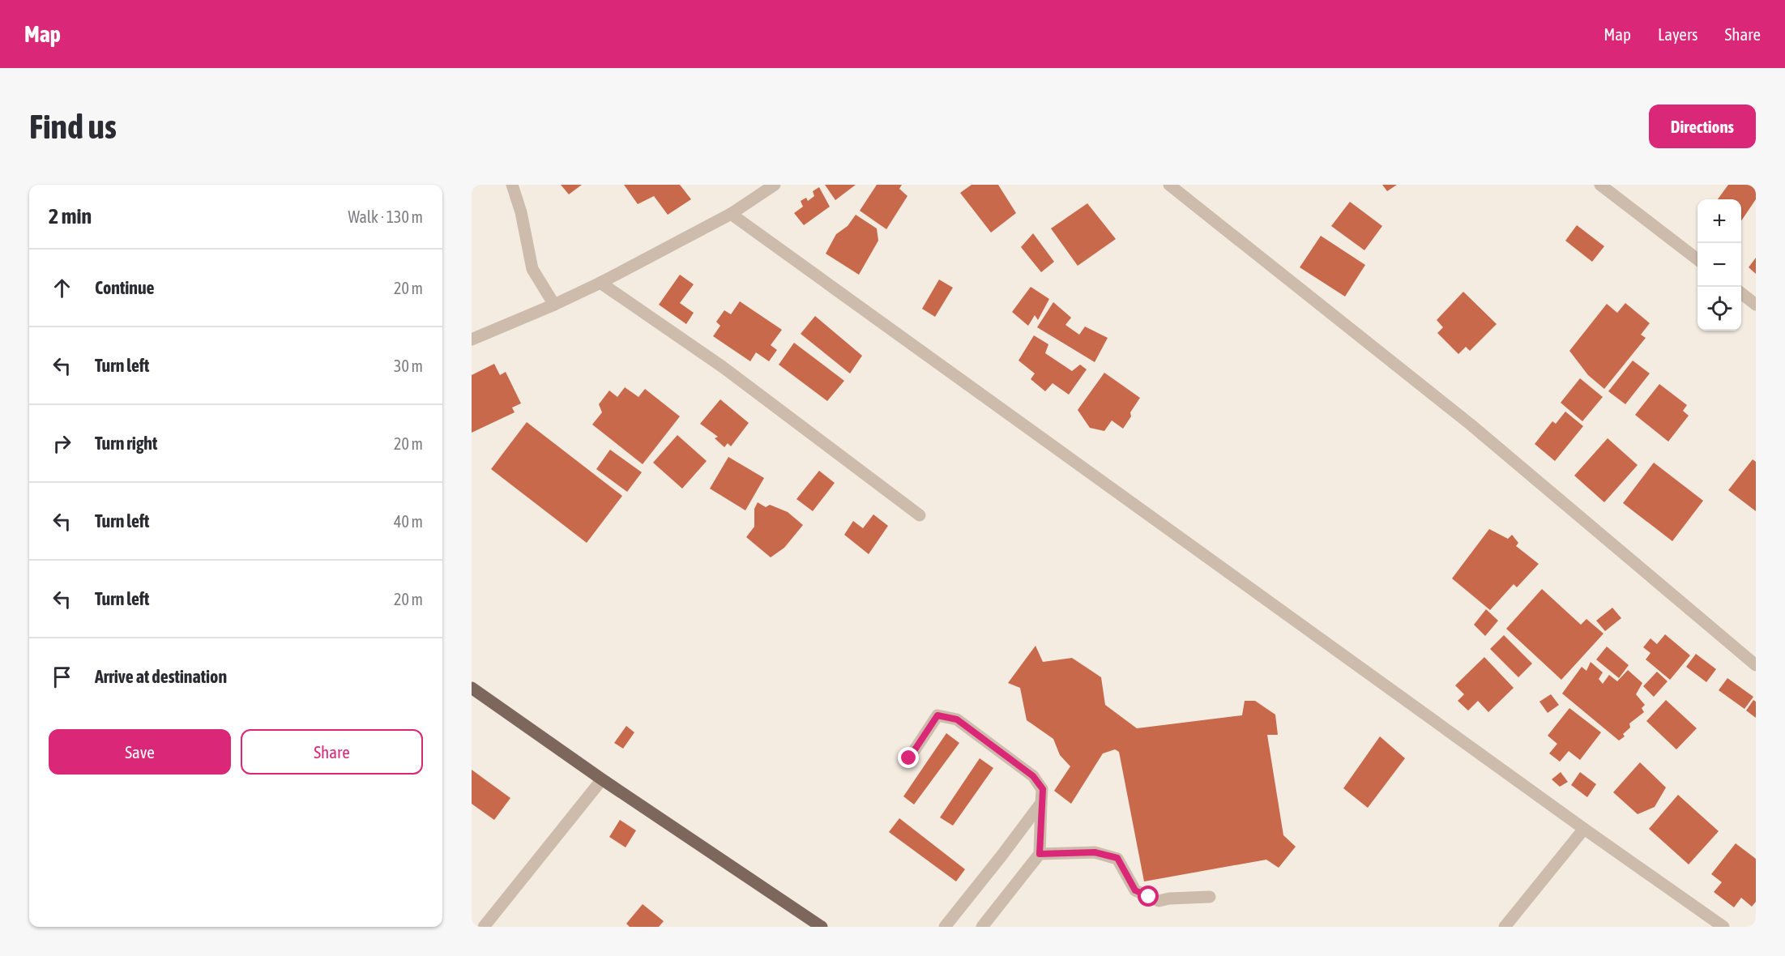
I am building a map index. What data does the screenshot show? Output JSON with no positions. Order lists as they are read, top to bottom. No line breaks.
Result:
{"page":{"header":"Map","nav":["Map","Layers","Share"],"buttons":["Directions",["Save","Share"]],"title":"Find us","heading":["2 min","Walk · 130 m"],"map_buttons":["+","−"],"list":[["Continue","20 m"],["Turn left","30 m"],["Turn right","20 m"],["Turn left","40 m"],["Turn left","20 m"],"Arrive at destination"]}}
